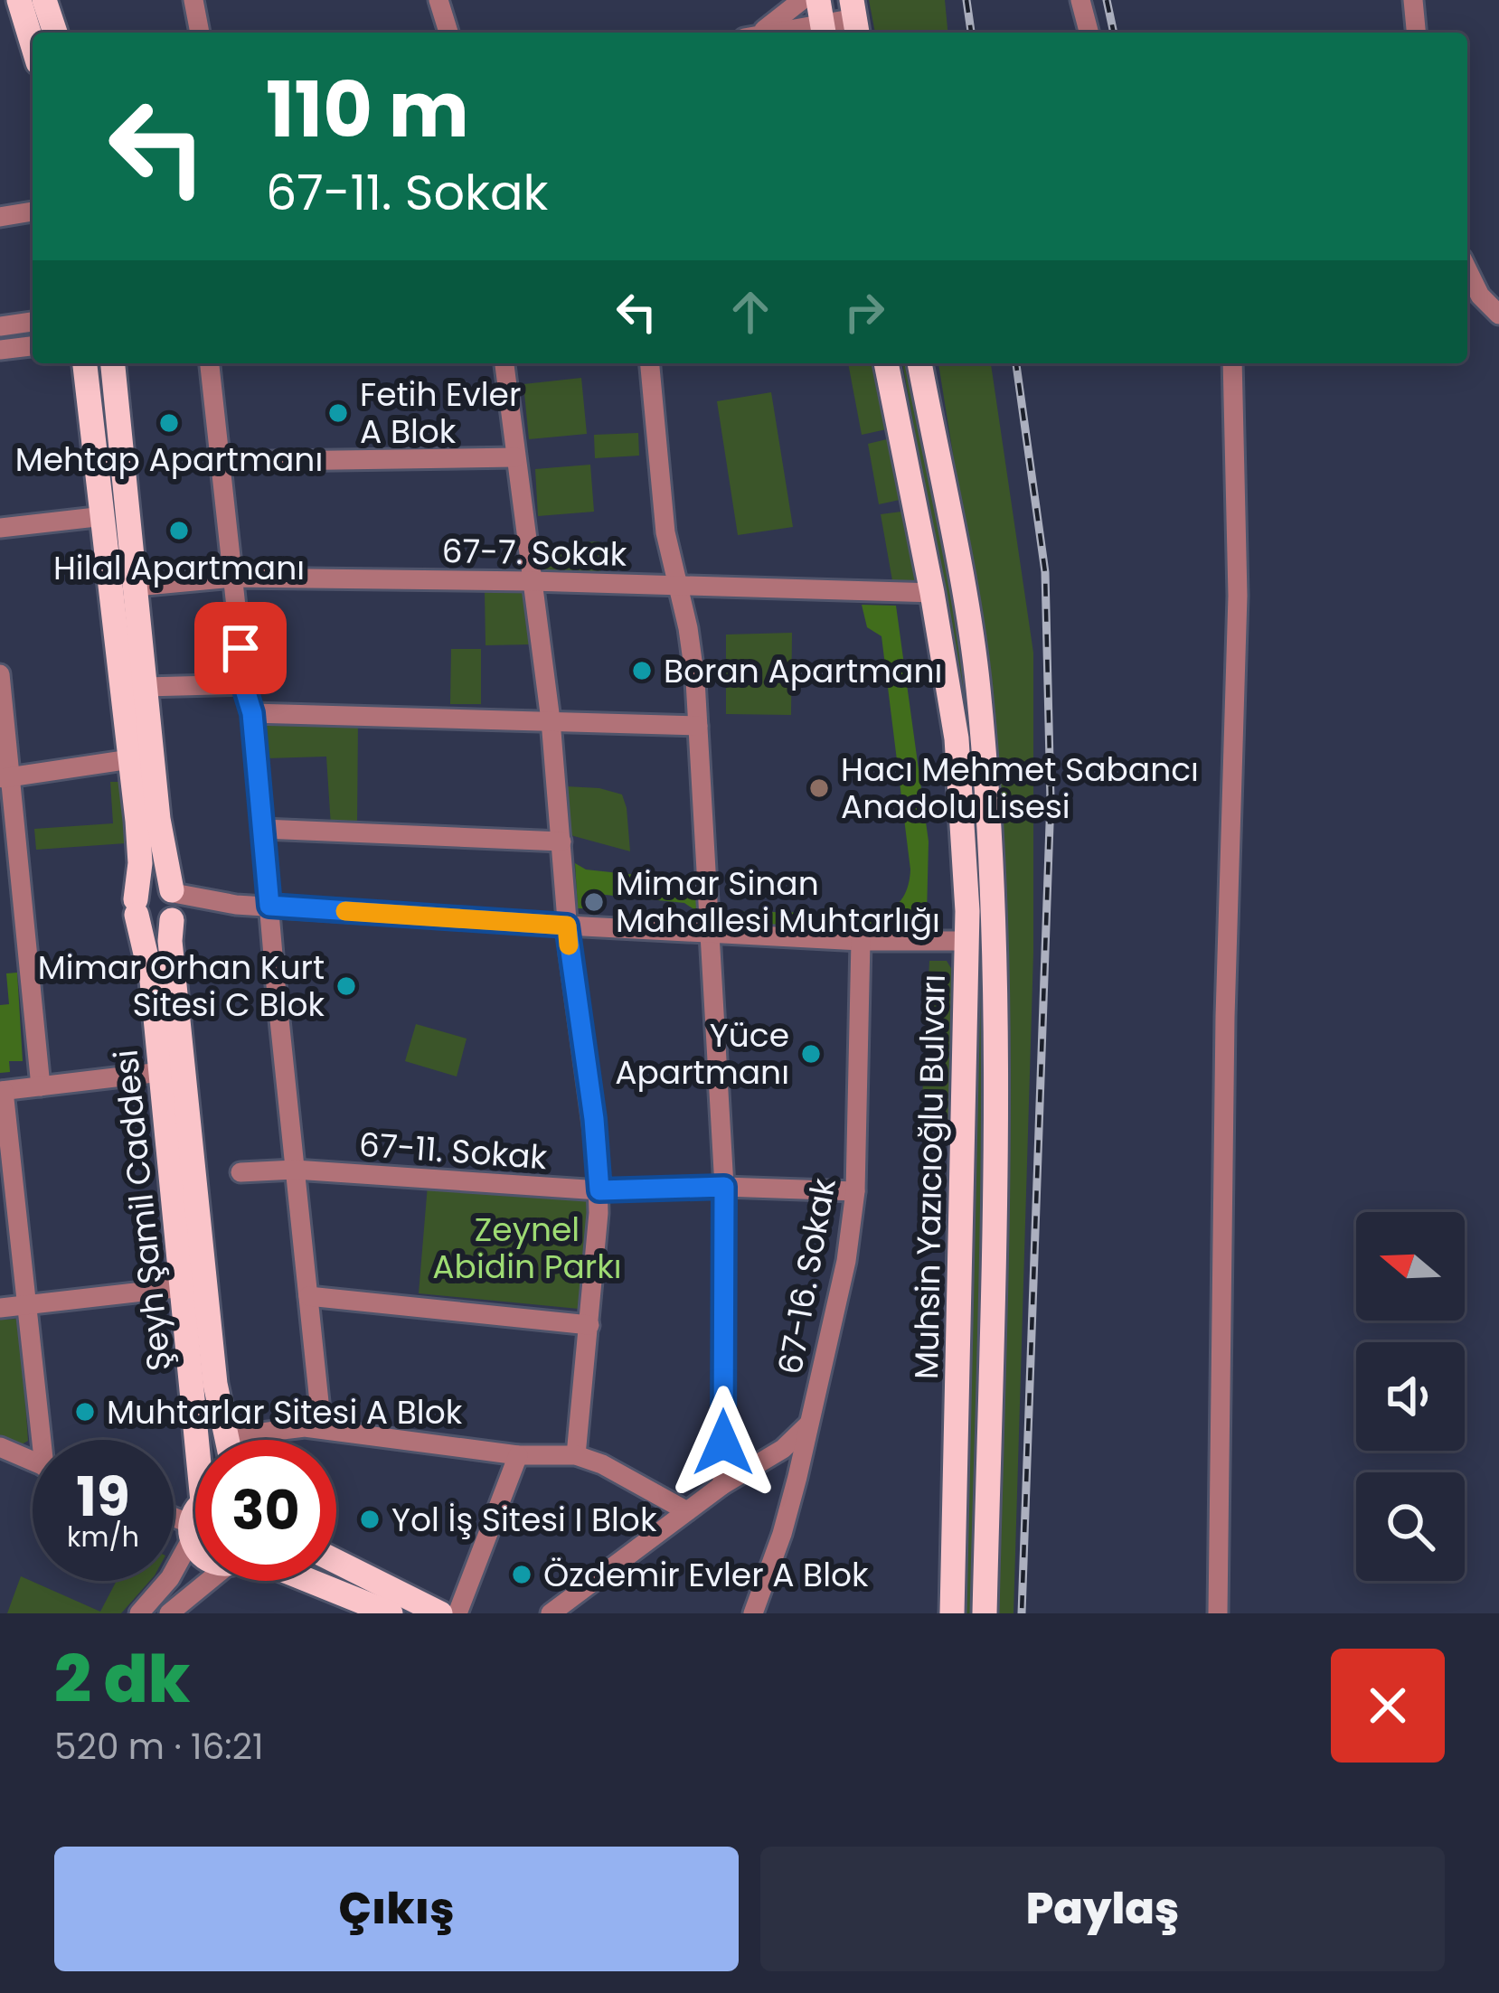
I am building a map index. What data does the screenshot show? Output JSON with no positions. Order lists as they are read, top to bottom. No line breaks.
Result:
{"streets":{"main road":["Muhsin Yazıcıoğlu Bulvarı","Şeyh Şamil Caddesi"],"street":["67-7. Sokak","67-11. Sokak","67-16. Sokak"]},"crossings":[["67-7. Sokak","Muhsin Yazıcıoğlu Bulvarı"],["67-7. Sokak","Şeyh Şamil Caddesi"],["67-11. Sokak","67-16. Sokak"]],"parks":["Zeynel Abidin Parkı"],"places":["Fetih Evler A Blok","Mehtap Apartmanı","Hilal Apartmanı","Boran Apartmanı","Hacı Mehmet Sabancı Anadolu Lisesi","Mimar Sinan Mahallesi Muhtarlığı","Mimar Orhan Kurt Sitesi C Blok","Yüce Apartmanı","Muhtarlar Sitesi A Blok","Yol İş Sitesi I Blok","Özdemir Evler A Blok"],"north":"left","page":{"turn":["110 m","67-11. Sokak"],"speed":"19 km/h","limit":"30","heading":["2 dk","520 m · 16:21"],"buttons":["Çıkış","Paylaş"]}}
